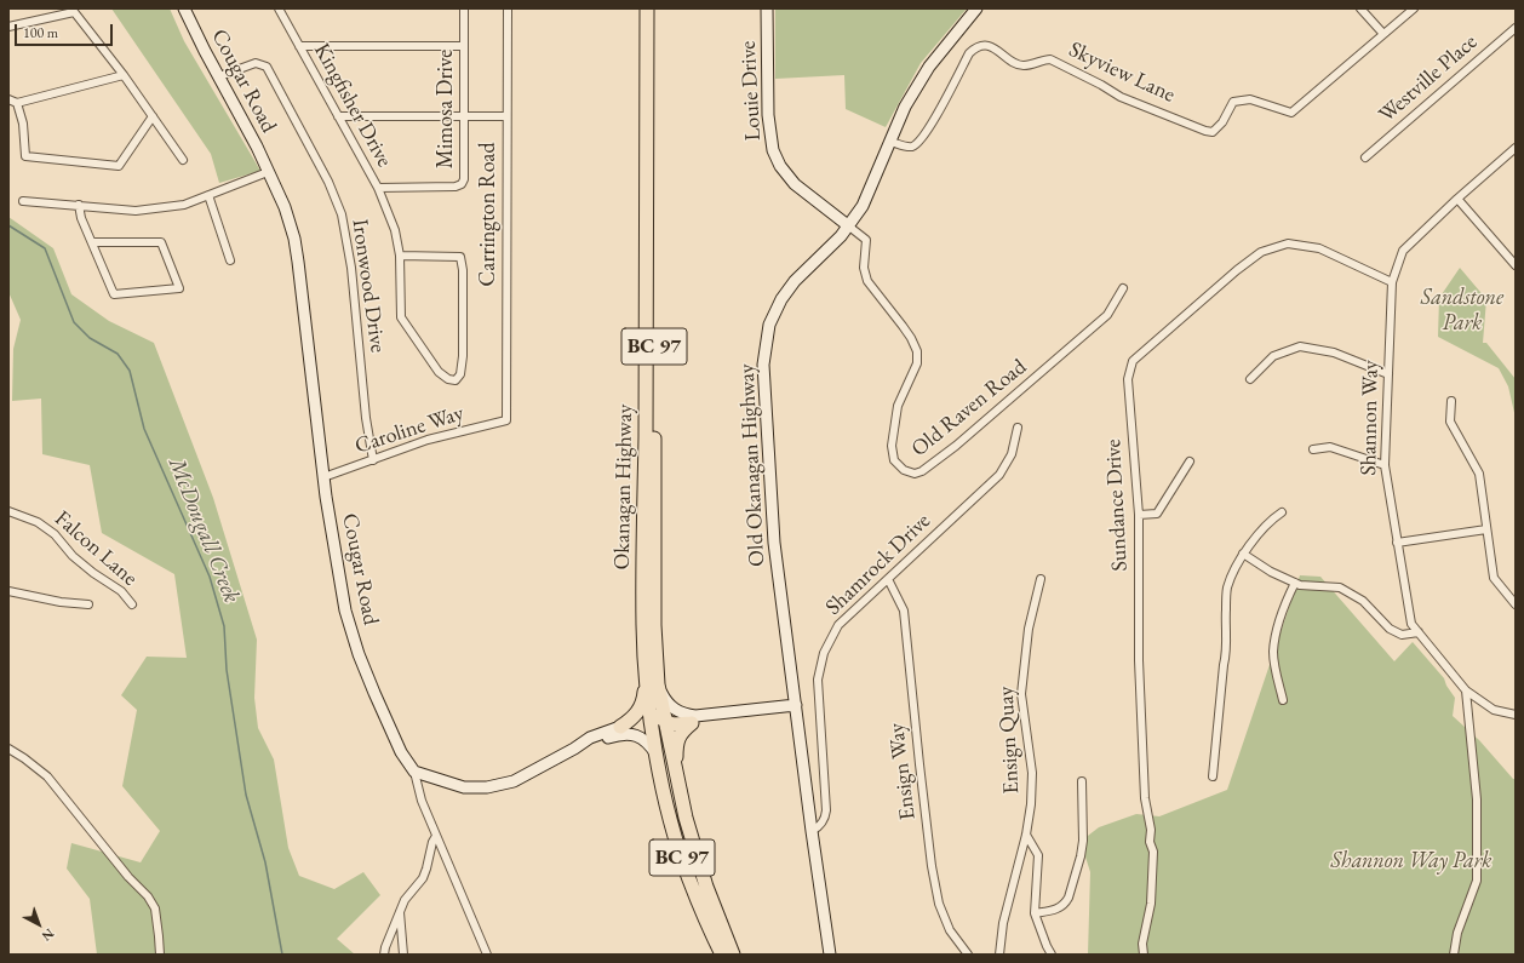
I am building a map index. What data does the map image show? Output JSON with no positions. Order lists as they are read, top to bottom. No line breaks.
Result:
{"streets":{"highway":["BC 97","Okanagan Highway"],"street":["Skyview Lane","Westville Place","Cougar Road","Louie Drive","Kingfisher Drive","Mimosa Drive","Carrington Road","Ironwood Drive","Old Raven Road","Shannon Way","Caroline Way","Old Okanagan Highway","Sundance Drive","Falcon Lane","Shamrock Drive","Ensign Quay","Ensign Way"]},"crossings":[["Skyview Lane","Old Okanagan Highway"],["Cougar Road","Ironwood Drive"],["Cougar Road","Caroline Way"],["Louie Drive","Old Raven Road"],["Louie Drive","Old Okanagan Highway"],["Kingfisher Drive","Mimosa Drive"],["Carrington Road","Caroline Way"],["Ironwood Drive","Caroline Way"],["Old Raven Road","Old Okanagan Highway"],["Shannon Way","Sundance Drive"],["Old Okanagan Highway","Shamrock Drive"],["Shamrock Drive","Ensign Way"]],"water":["McDougall Creek"],"parks":["Sandstone Park","Shannon Way Park"],"scale_bar":"100 m","north":"bottom right"}
